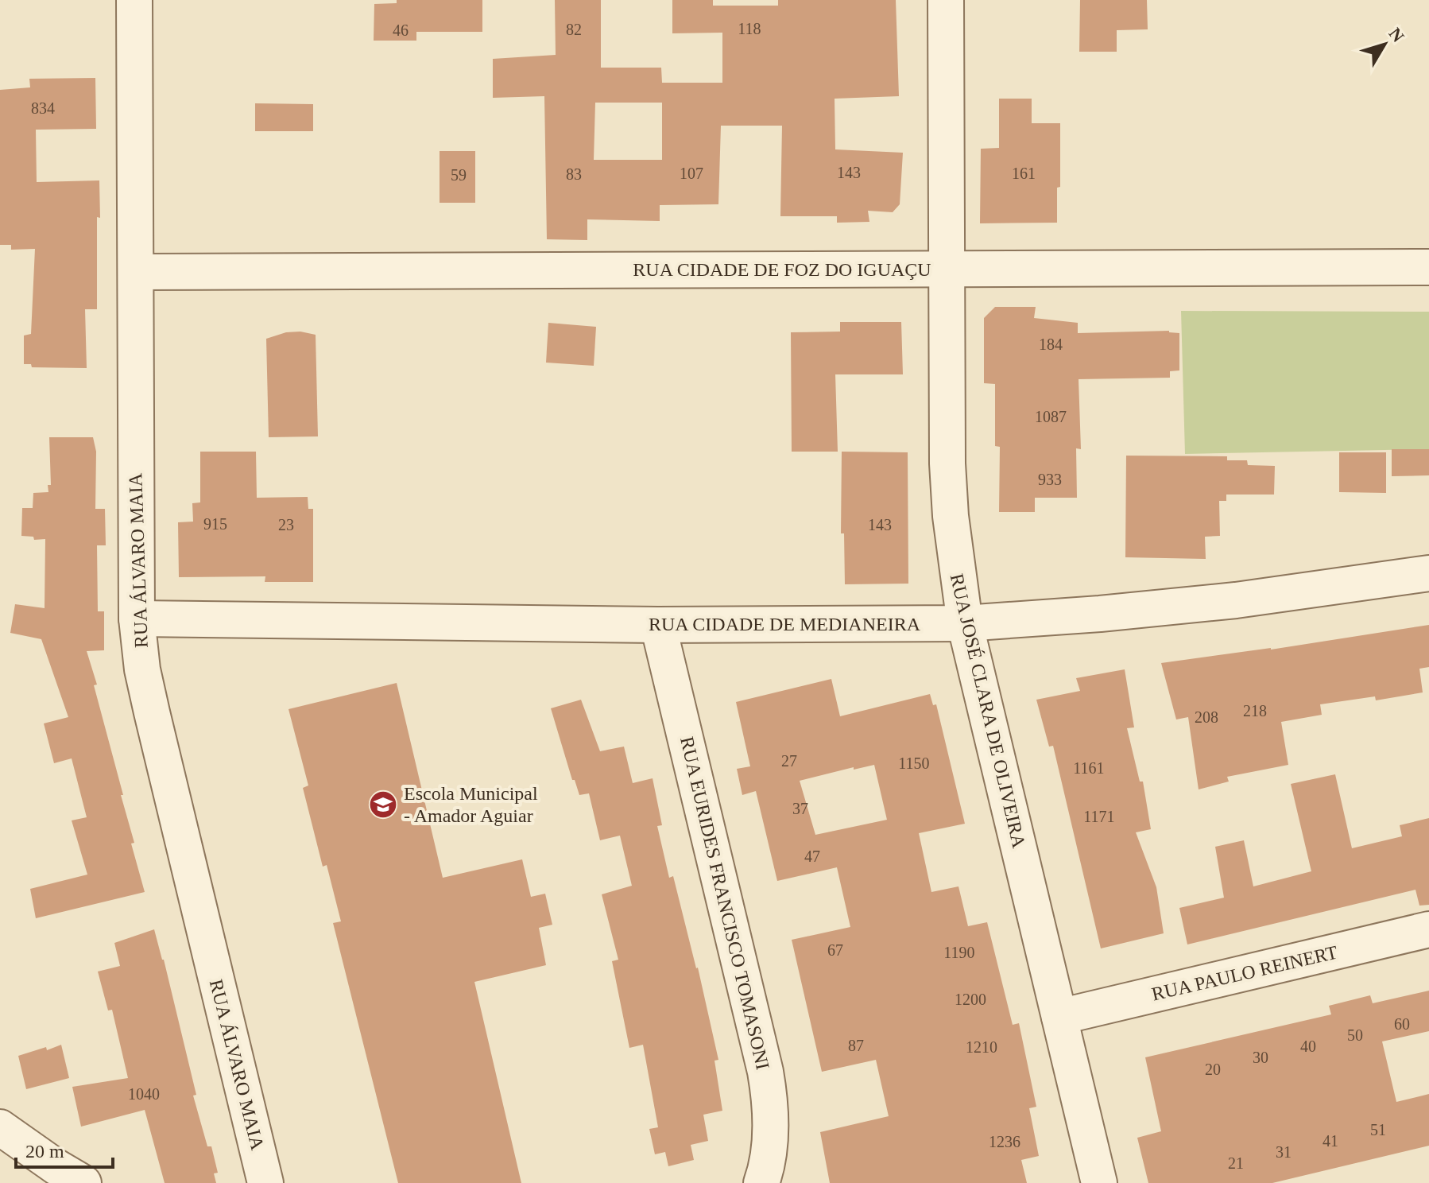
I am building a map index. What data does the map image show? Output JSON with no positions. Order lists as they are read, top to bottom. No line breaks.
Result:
{"streets":{"street":["RUA CIDADE DE FOZ DO IGUAÇU","RUA ÁLVARO MAIA","RUA CIDADE DE MEDIANEIRA","RUA JOSÉ CLARA DE OLIVEIRA","RUA EURIDES FRANCISCO TOMASONI","RUA PAULO REINERT"]},"crossings":[["RUA CIDADE DE FOZ DO IGUAÇU","RUA ÁLVARO MAIA"],["RUA CIDADE DE FOZ DO IGUAÇU","RUA JOSÉ CLARA DE OLIVEIRA"],["RUA ÁLVARO MAIA","RUA CIDADE DE MEDIANEIRA"],["RUA CIDADE DE MEDIANEIRA","RUA JOSÉ CLARA DE OLIVEIRA"],["RUA CIDADE DE MEDIANEIRA","RUA EURIDES FRANCISCO TOMASONI"],["RUA JOSÉ CLARA DE OLIVEIRA","RUA PAULO REINERT"]],"places":{"school or university":["Escola Municipal - Amador Aguiar"]},"house_numbers":["118","82","46","834","143","107","161","83","59","184","1087","933","915","23","143","218","208","27","1150","1161","37","1171","47","67","1190","1200","60","50","87","40","1210","30","20","1040","51","41","1236","31","21"],"scale_bar":"20 m","north":"top right"}
